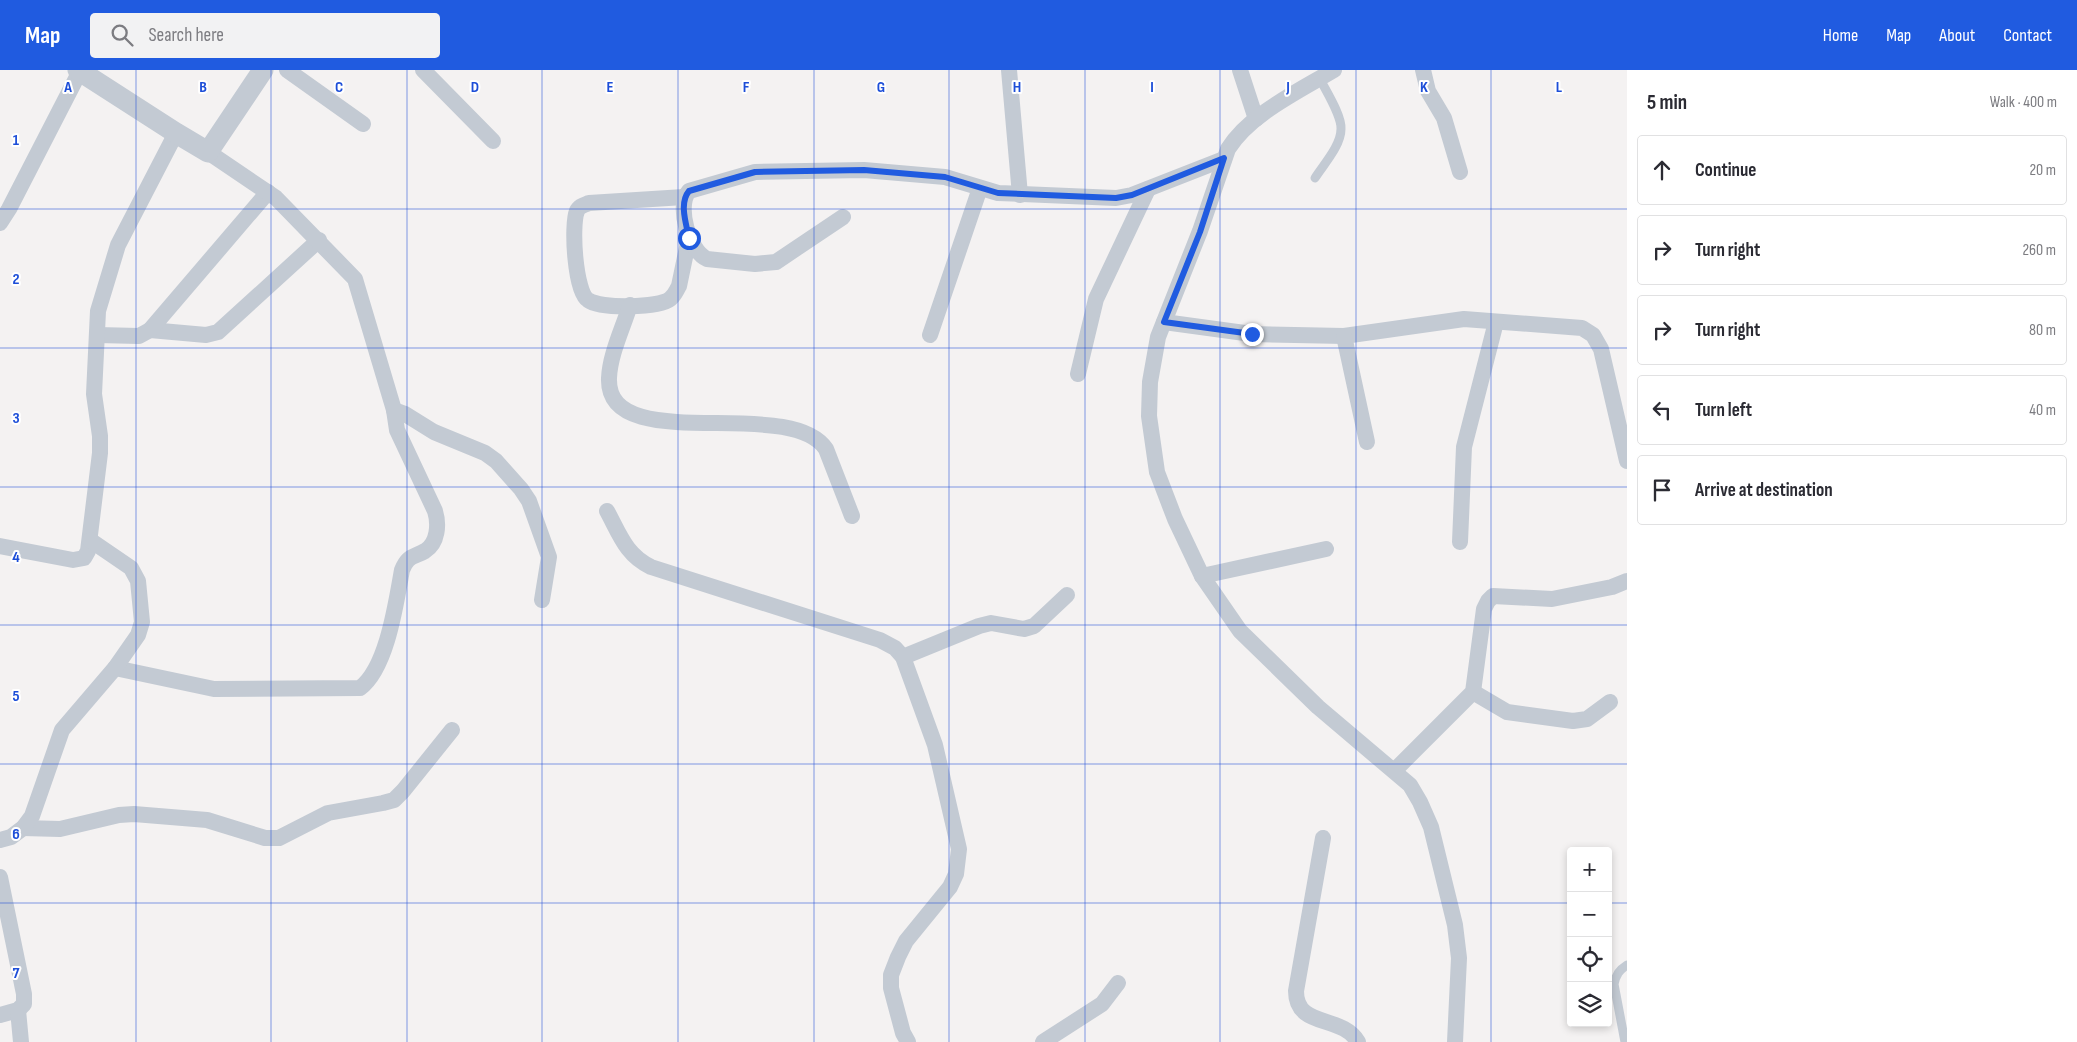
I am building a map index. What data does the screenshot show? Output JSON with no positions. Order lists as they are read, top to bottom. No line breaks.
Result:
{"page":{"header":"Map","search":"Search here","nav":["Home","Map","About","Contact"],"heading":["5 min","Walk · 400 m"],"list":[["Continue","20 m"],["Turn right","260 m"],["Turn right","80 m"],["Turn left","40 m"],"Arrive at destination"],"map_buttons":["+","−"]},"grid":{"columns":["A","B","C","D","E","F","G","H","I","J","K","L"],"rows":["1","2","3","4","5","6","7"]}}
